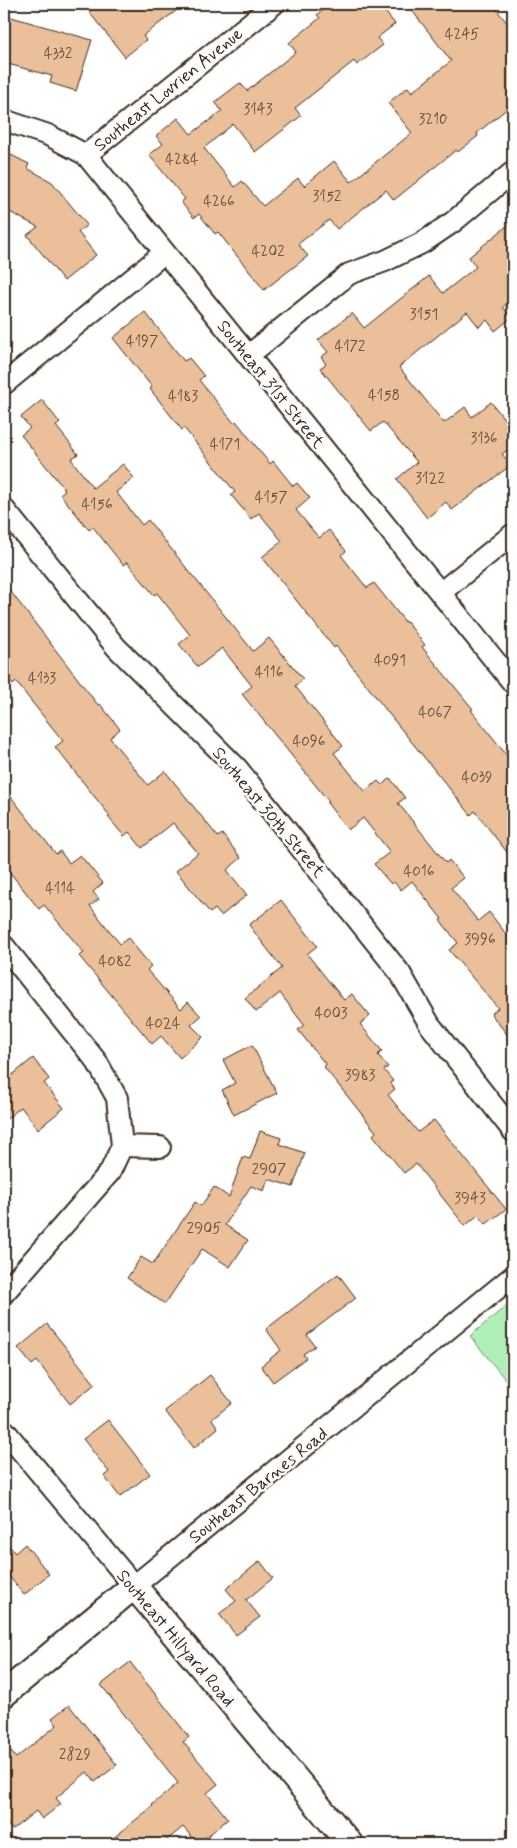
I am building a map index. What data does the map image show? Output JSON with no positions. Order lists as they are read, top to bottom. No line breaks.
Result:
{"streets":{"street":["Southeast Lovrien Avenue","Southeast 31st Street","Southeast 30th Street","Southeast Barnes Road","Southeast Hillyard Road"]},"crossings":[["Southeast Lovrien Avenue","Southeast 31st Street"],["Southeast Barnes Road","Southeast Hillyard Road"]],"house_numbers":["4245","4332","3143","3210","4284","3152","4266","4202","3151","4197","4172","4158","4183","3136","4171","3122","4157","4156","4091","4116","4133","4067","4096","4039","4016","4114","3996","4082","4003","4024","3983","2907","3943","2905","2829"]}
